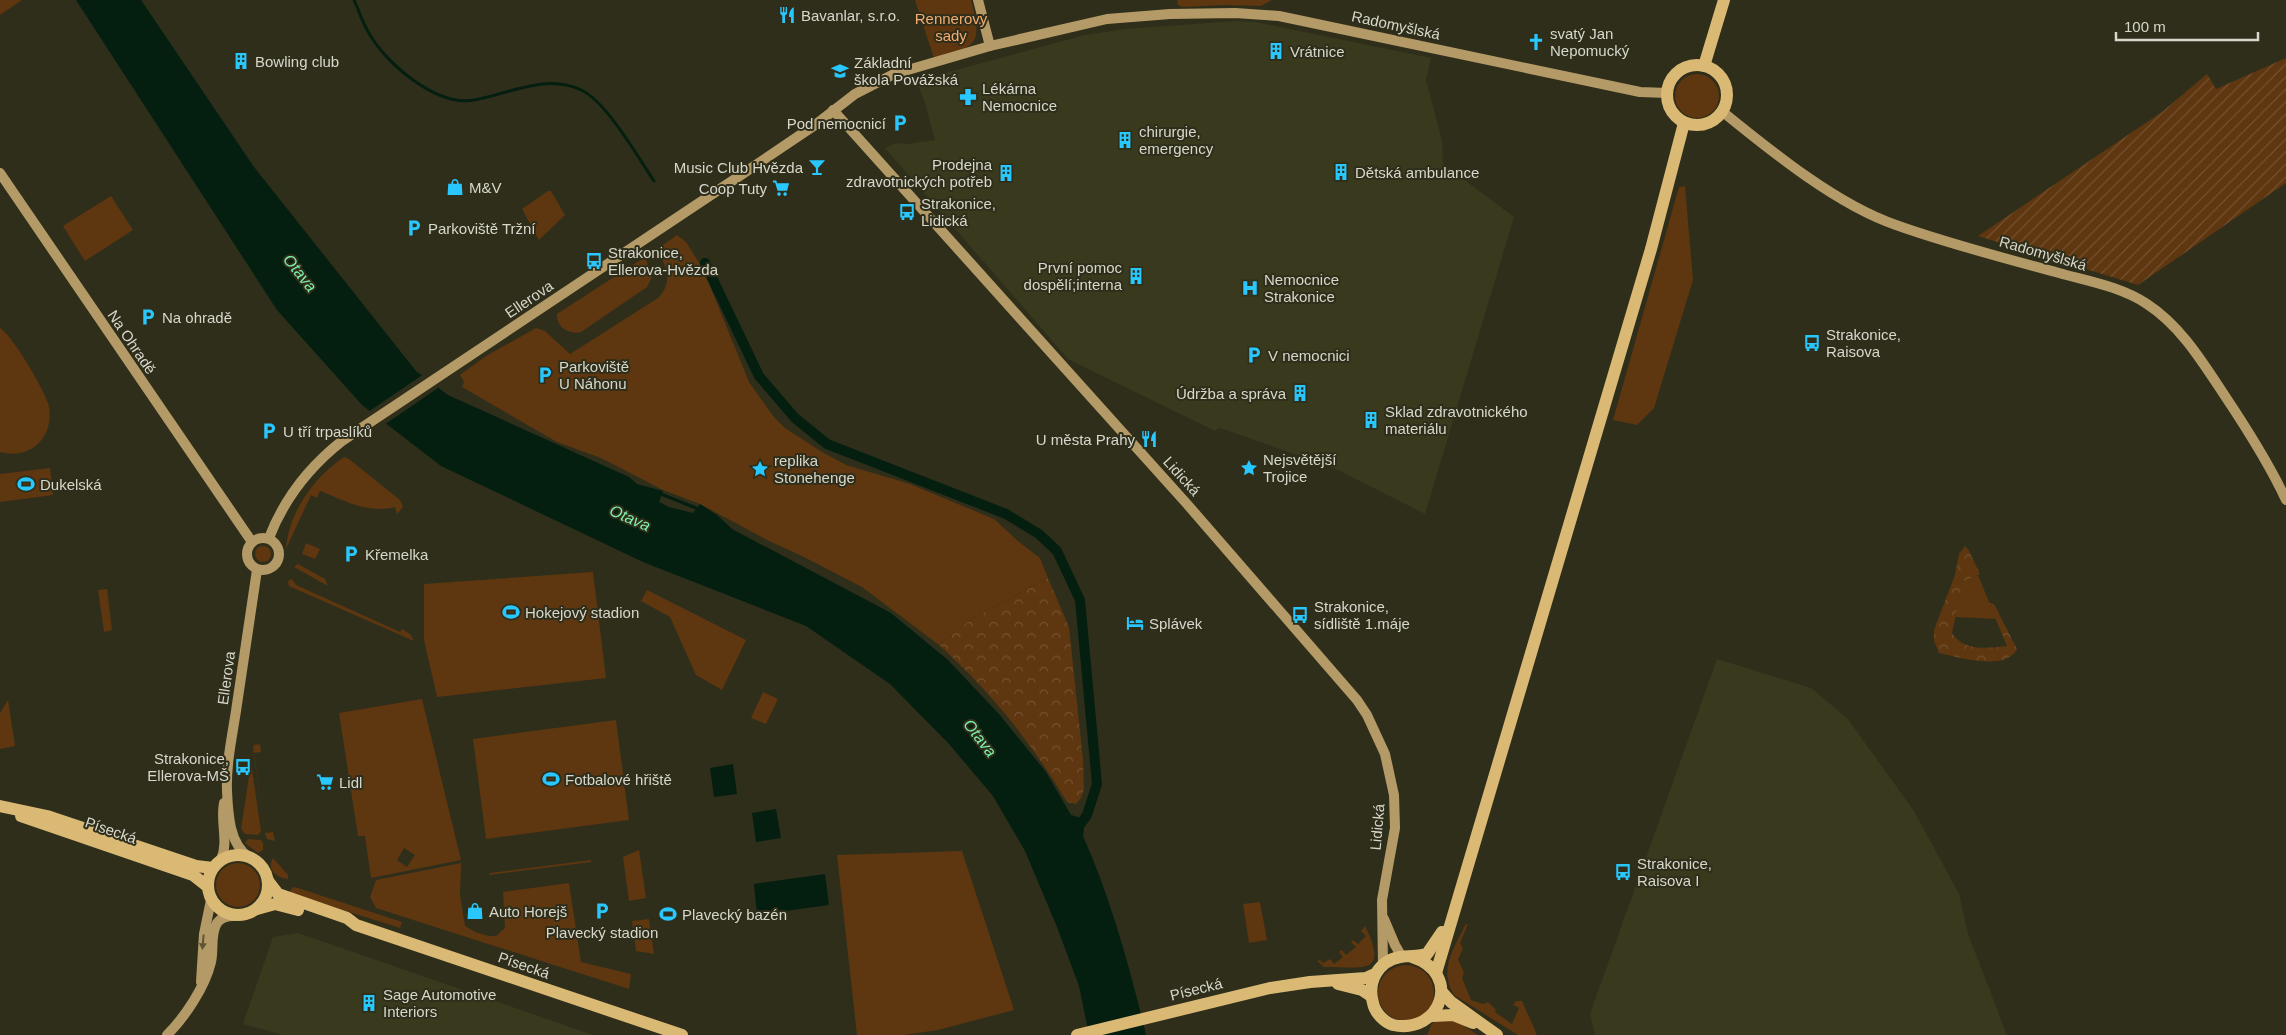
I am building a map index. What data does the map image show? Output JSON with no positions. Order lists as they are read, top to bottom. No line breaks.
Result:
{"streets":{"main road":["Písecká"],"street":["Radomyšlská","Ellerova","Na Ohradě","Lidická"]},"crossings":[["Radomyšlská","Ellerova"],["Radomyšlská","Lidická"],["Ellerova","Na Ohradě"],["Ellerova","Lidická"],["Ellerova","Písecká"],["Lidická","Písecká"]],"water":["Otava"],"parks":["Rennerovy sady"],"places":{"restaurant":["Bavanlar, s.r.o.","U města Prahy"],"church":["svatý Jan Nepomucký"],"building":["Vrátnice","Bowling club","chirurgie, emergency","Dětská ambulance","Prodejna zdravotnických potřeb","První pomoc dospělí;interna","Údržba a správa","Sklad zdravotnického materiálu","Sage Automotive Interiors"],"school or university":["Základní škola Povážská"],"pharmacy":["Lékárna Nemocnice"],"parking":["Pod nemocnicí","Parkoviště Tržní","Na ohradě","V nemocnici","Parkoviště U Náhonu","U tří trpaslíků","Křemelka","Plavecký stadion"],"bar":["Music Club Hvězda"],"shop":["M&V","Auto Horejš"],"supermarket":["Coop Tuty","Lidl"],"bus stop":["Strakonice, Lidická","Strakonice, Ellerova-Hvězda","Strakonice, Raisova","Strakonice, sídliště 1.máje","Strakonice, Ellerova-MŠ","Strakonice, Raisova I"],"hospital":["Nemocnice Strakonice"],"place":["Nejsvětější Trojice","replika Stonehenge"],"sports":["Dukelská","Hokejový stadion","Fotbalové hřiště","Plavecký bazén"],"hotel":["Splávek"]},"scale_bar":"100 m"}
